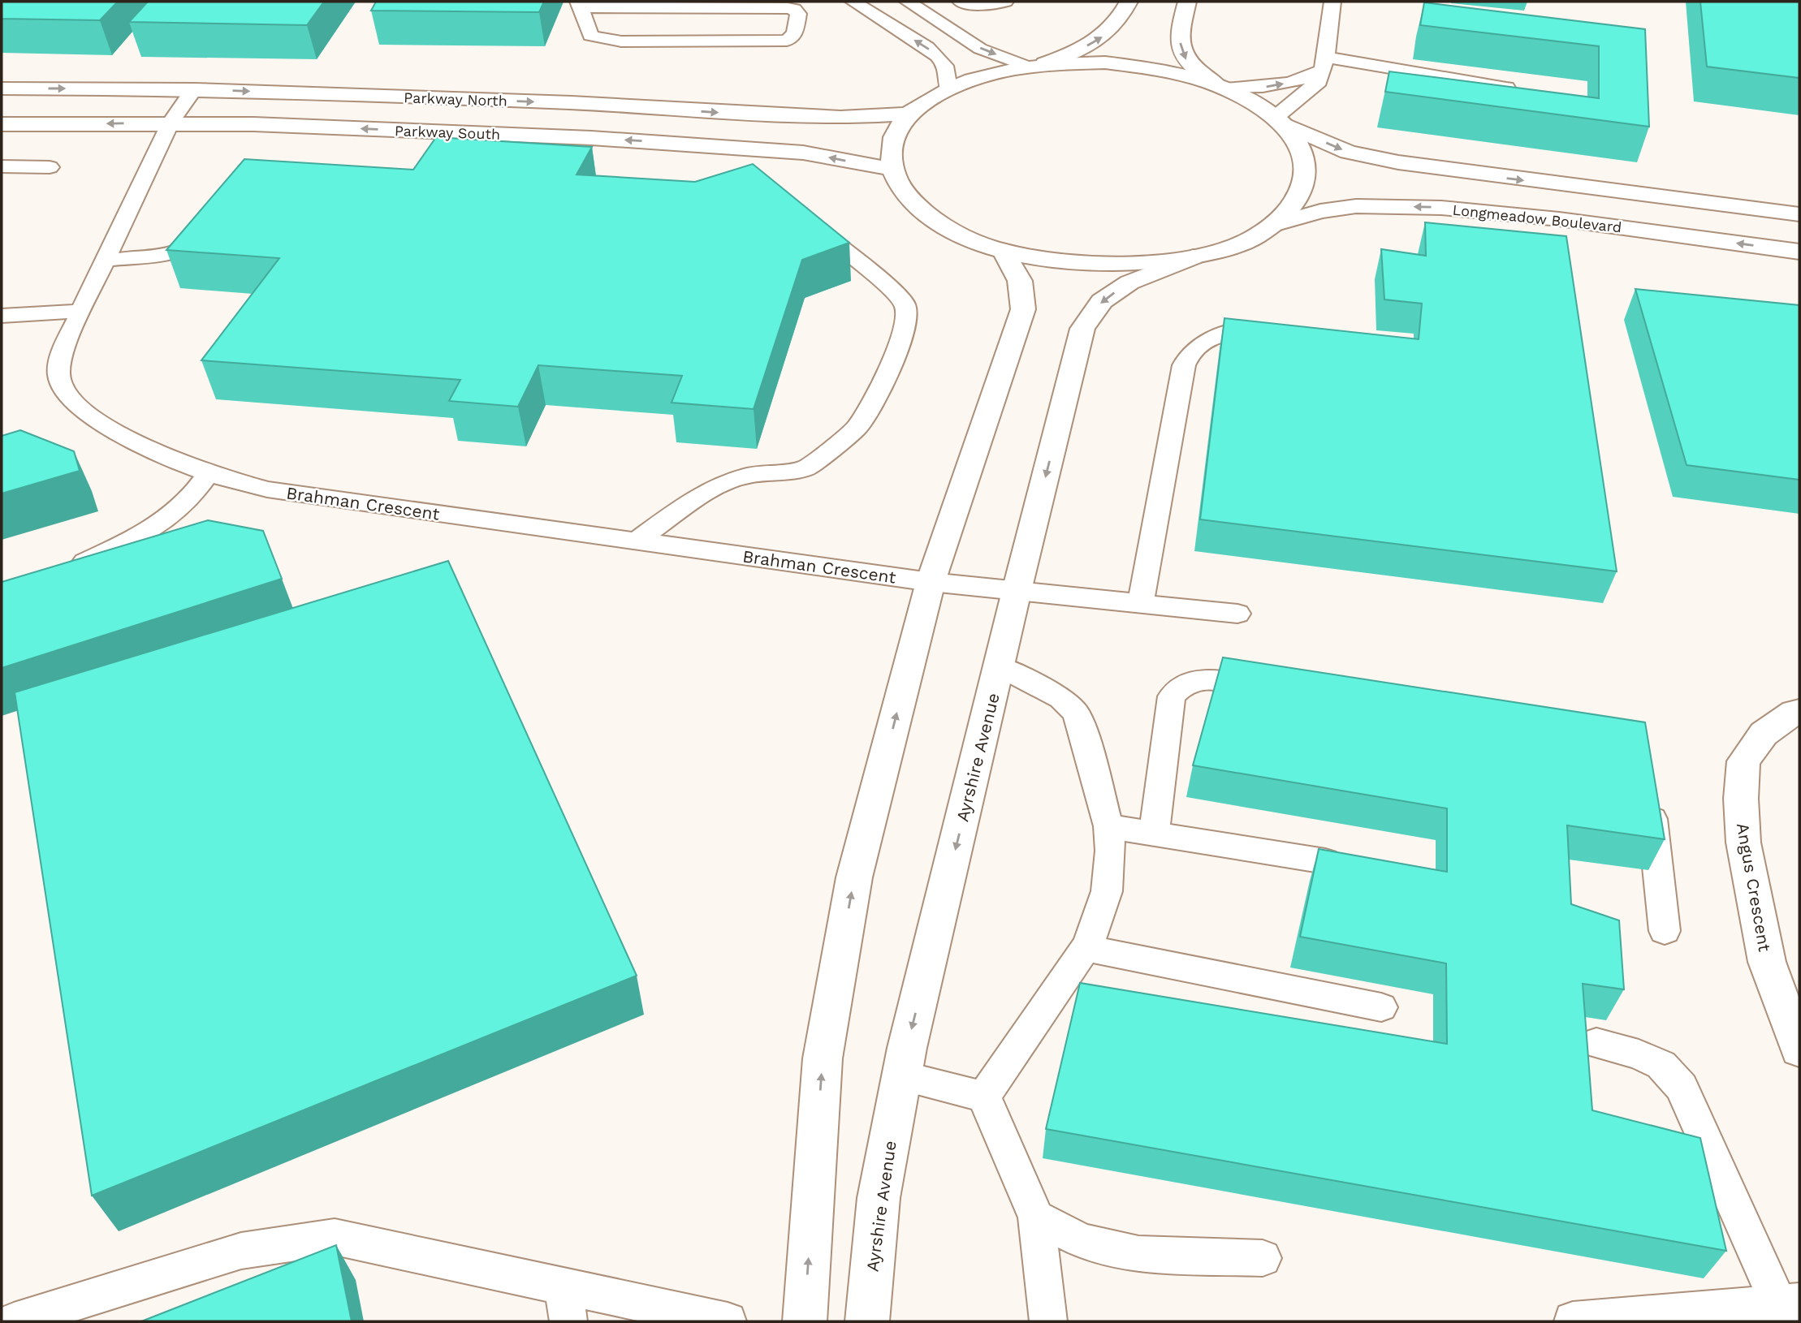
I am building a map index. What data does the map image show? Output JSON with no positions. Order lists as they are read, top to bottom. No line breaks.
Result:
{"streets":{"main road":["Parkway North","Parkway South","Longmeadow Boulevard","Ayrshire Avenue","Angus Crescent"],"lane":["Brahman Crescent"]},"crossings":[["Parkway North","Brahman Crescent"],["Parkway South","Brahman Crescent"],["Brahman Crescent","Ayrshire Avenue"]],"one_way":["Parkway North","Parkway South"]}
